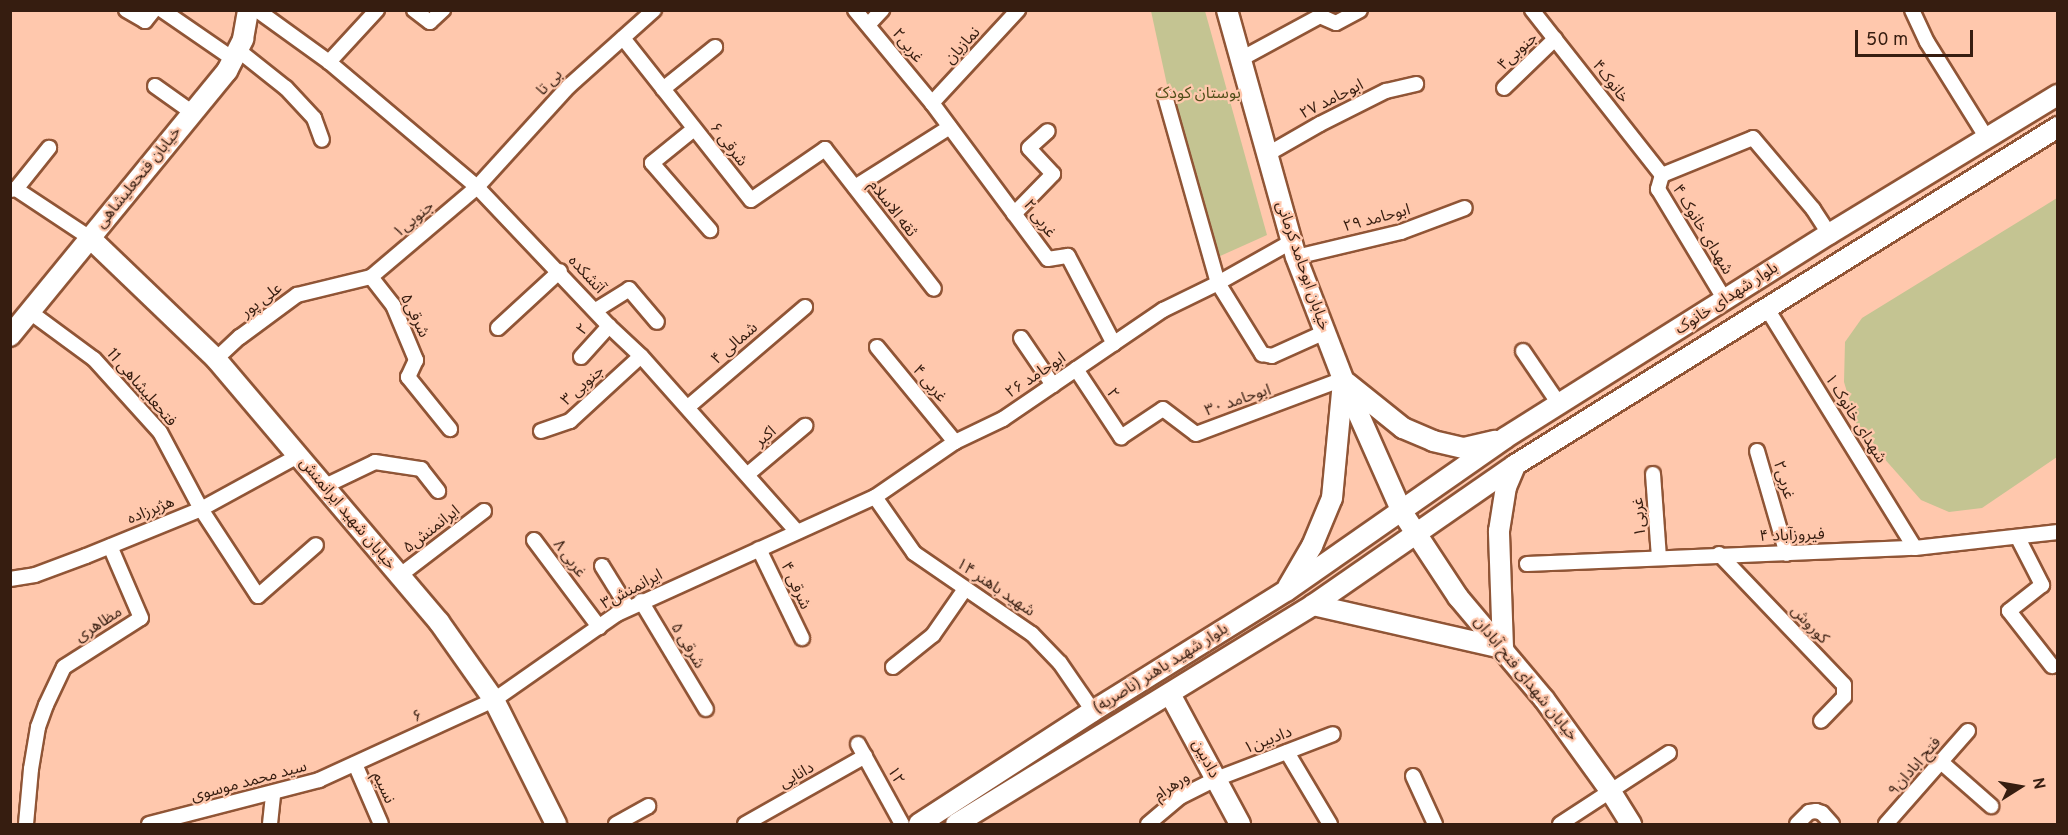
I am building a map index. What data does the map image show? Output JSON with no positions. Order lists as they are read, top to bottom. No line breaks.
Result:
{"streets":{"main road":["خیابان فتحعلیشاهی","خیابان ابوحامد کرمانی","بلوار شهدای خانوک","خیابان شهید ایرانمنش","بلوار شهید باهنر (ناصریه)","خیابان شهدای فتح آبادان","دادبین"],"street":["غربی۲","نمازیان","جنوبی۴","خانوک۴","بی تا","ابوحامد ۲۷","۶ شرقی","ثقه الاسلام","۲ غربی","ابوحامد ۲۹","جنوبی۱","شهدای خانوک ۴","آتشکده","علی پور","شرقی۵","۲","۴ شمالی","ابوحامد ۲۶","۴ غربی","۳ جنوبی","فتحعلیشاهی 11","ابوحامد ۳۰","شهدای خانوک ۱","اکبر","هژبرزاده","غربی۱","ایرانمنش۵","فیروزآباد ۴","۸ غربی","۴ شرقی","شهید باهنر ۱۴","ایرانمنش۳","مظاهری","کوروش","۵ شرقی","۶","دادبین۱","فتح ابادان۹","دانایی","۱۲","سید محمد موسوی","ورهرام","نسیم"]},"crossings":[["غربی۲","نمازیان"],["غربی۲","۲ غربی"],["غربی۲","فیروزآباد ۴"],["نمازیان","۲ غربی"],["جنوبی۴","خانوک۴"],["خانوک۴","شهدای خانوک ۴"],["بی تا","۶ شرقی"],["بی تا","جنوبی۱"],["بی تا","آتشکده"],["ابوحامد ۲۷","خیابان ابوحامد کرمانی"],["۶ شرقی","ثقه الاسلام"],["خیابان فتحعلیشاهی","فتحعلیشاهی 11"],["خیابان فتحعلیشاهی","خیابان شهید ایرانمنش"],["۲ غربی","ابوحامد ۲۶"],["ابوحامد ۲۹","خیابان ابوحامد کرمانی"],["ابوحامد ۲۹","ابوحامد ۲۶"],["جنوبی۱","آتشکده"],["جنوبی۱","علی پور"],["جنوبی۱","شرقی۵"],["شهدای خانوک ۴","بلوار شهدای خانوک"],["خیابان ابوحامد کرمانی","بلوار شهدای خانوک"],["خیابان ابوحامد کرمانی","ابوحامد ۲۶"],["خیابان ابوحامد کرمانی","ابوحامد ۳۰"],["خیابان ابوحامد کرمانی","بلوار شهید باهنر (ناصریه)"],["خیابان ابوحامد کرمانی","خیابان شهدای فتح آبادان"],["آتشکده","۲"],["آتشکده","۴ شمالی"],["آتشکده","ابوحامد ۲۶"],["آتشکده","۳ جنوبی"],["آتشکده","اکبر"],["آتشکده","ایرانمنش۳"],["بلوار شهدای خانوک","شهدای خانوک ۱"],["بلوار شهدای خانوک","بلوار شهید باهنر (ناصریه)"],["بلوار شهدای خانوک","خیابان شهدای فتح آبادان"],["علی پور","شرقی۵"],["علی پور","خیابان شهید ایرانمنش"],["۲","ابوحامد ۲۶"],["۲","ابوحامد ۳۰"],["ابوحامد ۲۶","۴ غربی"],["ابوحامد ۲۶","شهید باهنر ۱۴"],["ابوحامد ۲۶","ایرانمنش۳"],["فتحعلیشاهی 11","هژبرزاده"],["شهدای خانوک ۱","فیروزآباد ۴"],["هژبرزاده","خیابان شهید ایرانمنش"],["هژبرزاده","مظاهری"],["خیابان شهید ایرانمنش","ایرانمنش۵"],["خیابان شهید ایرانمنش","ایرانمنش۳"],["خیابان شهید ایرانمنش","۶"],["غربی۱","فیروزآباد ۴"],["فیروزآباد ۴","کوروش"],["۸ غربی","ایرانمنش۳"],["۴ شرقی","ایرانمنش۳"],["شهید باهنر ۱۴","بلوار شهید باهنر (ناصریه)"],["ایرانمنش۳","۵ شرقی"],["ایرانمنش۳","۶"],["بلوار شهید باهنر (ناصریه)","خیابان شهدای فتح آبادان"],["بلوار شهید باهنر (ناصریه)","دادبین"],["۶","سید محمد موسوی"],["۶","نسیم"],["دادبین۱","دادبین"],["دادبین۱","ورهرام"],["دادبین","ورهرام"],["دانایی","۱۲"],["سید محمد موسوی","نسیم"]],"parks":["بوستان کودک"],"scale_bar":"50 m","north":"right"}
